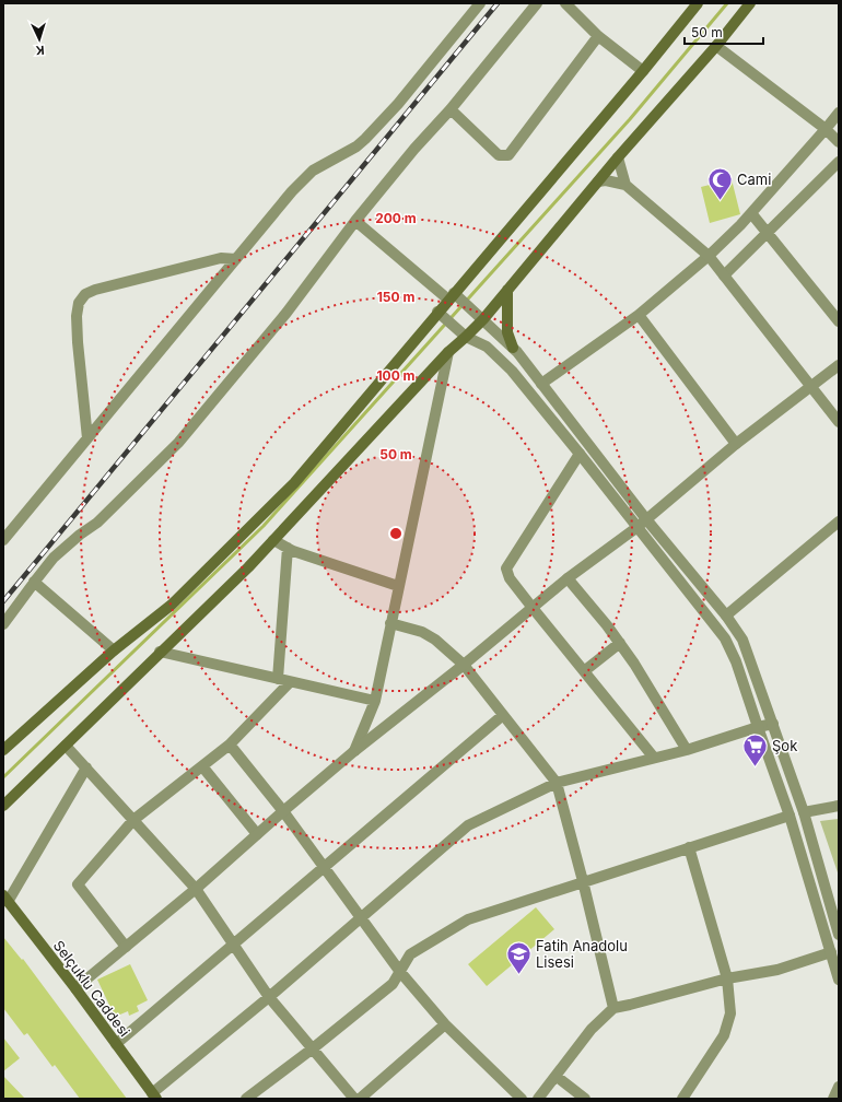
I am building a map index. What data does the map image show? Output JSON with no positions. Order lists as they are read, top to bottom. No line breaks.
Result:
{"streets":{"main road":["Selçuklu Caddesi"]},"places":{"mosque":["Cami"],"supermarket":["Şok"],"school or university":["Fatih Anadolu Lisesi"]},"scale_bar":"50 m","north":"bottom","rings":["200 m","150 m","100 m","50 m"]}
